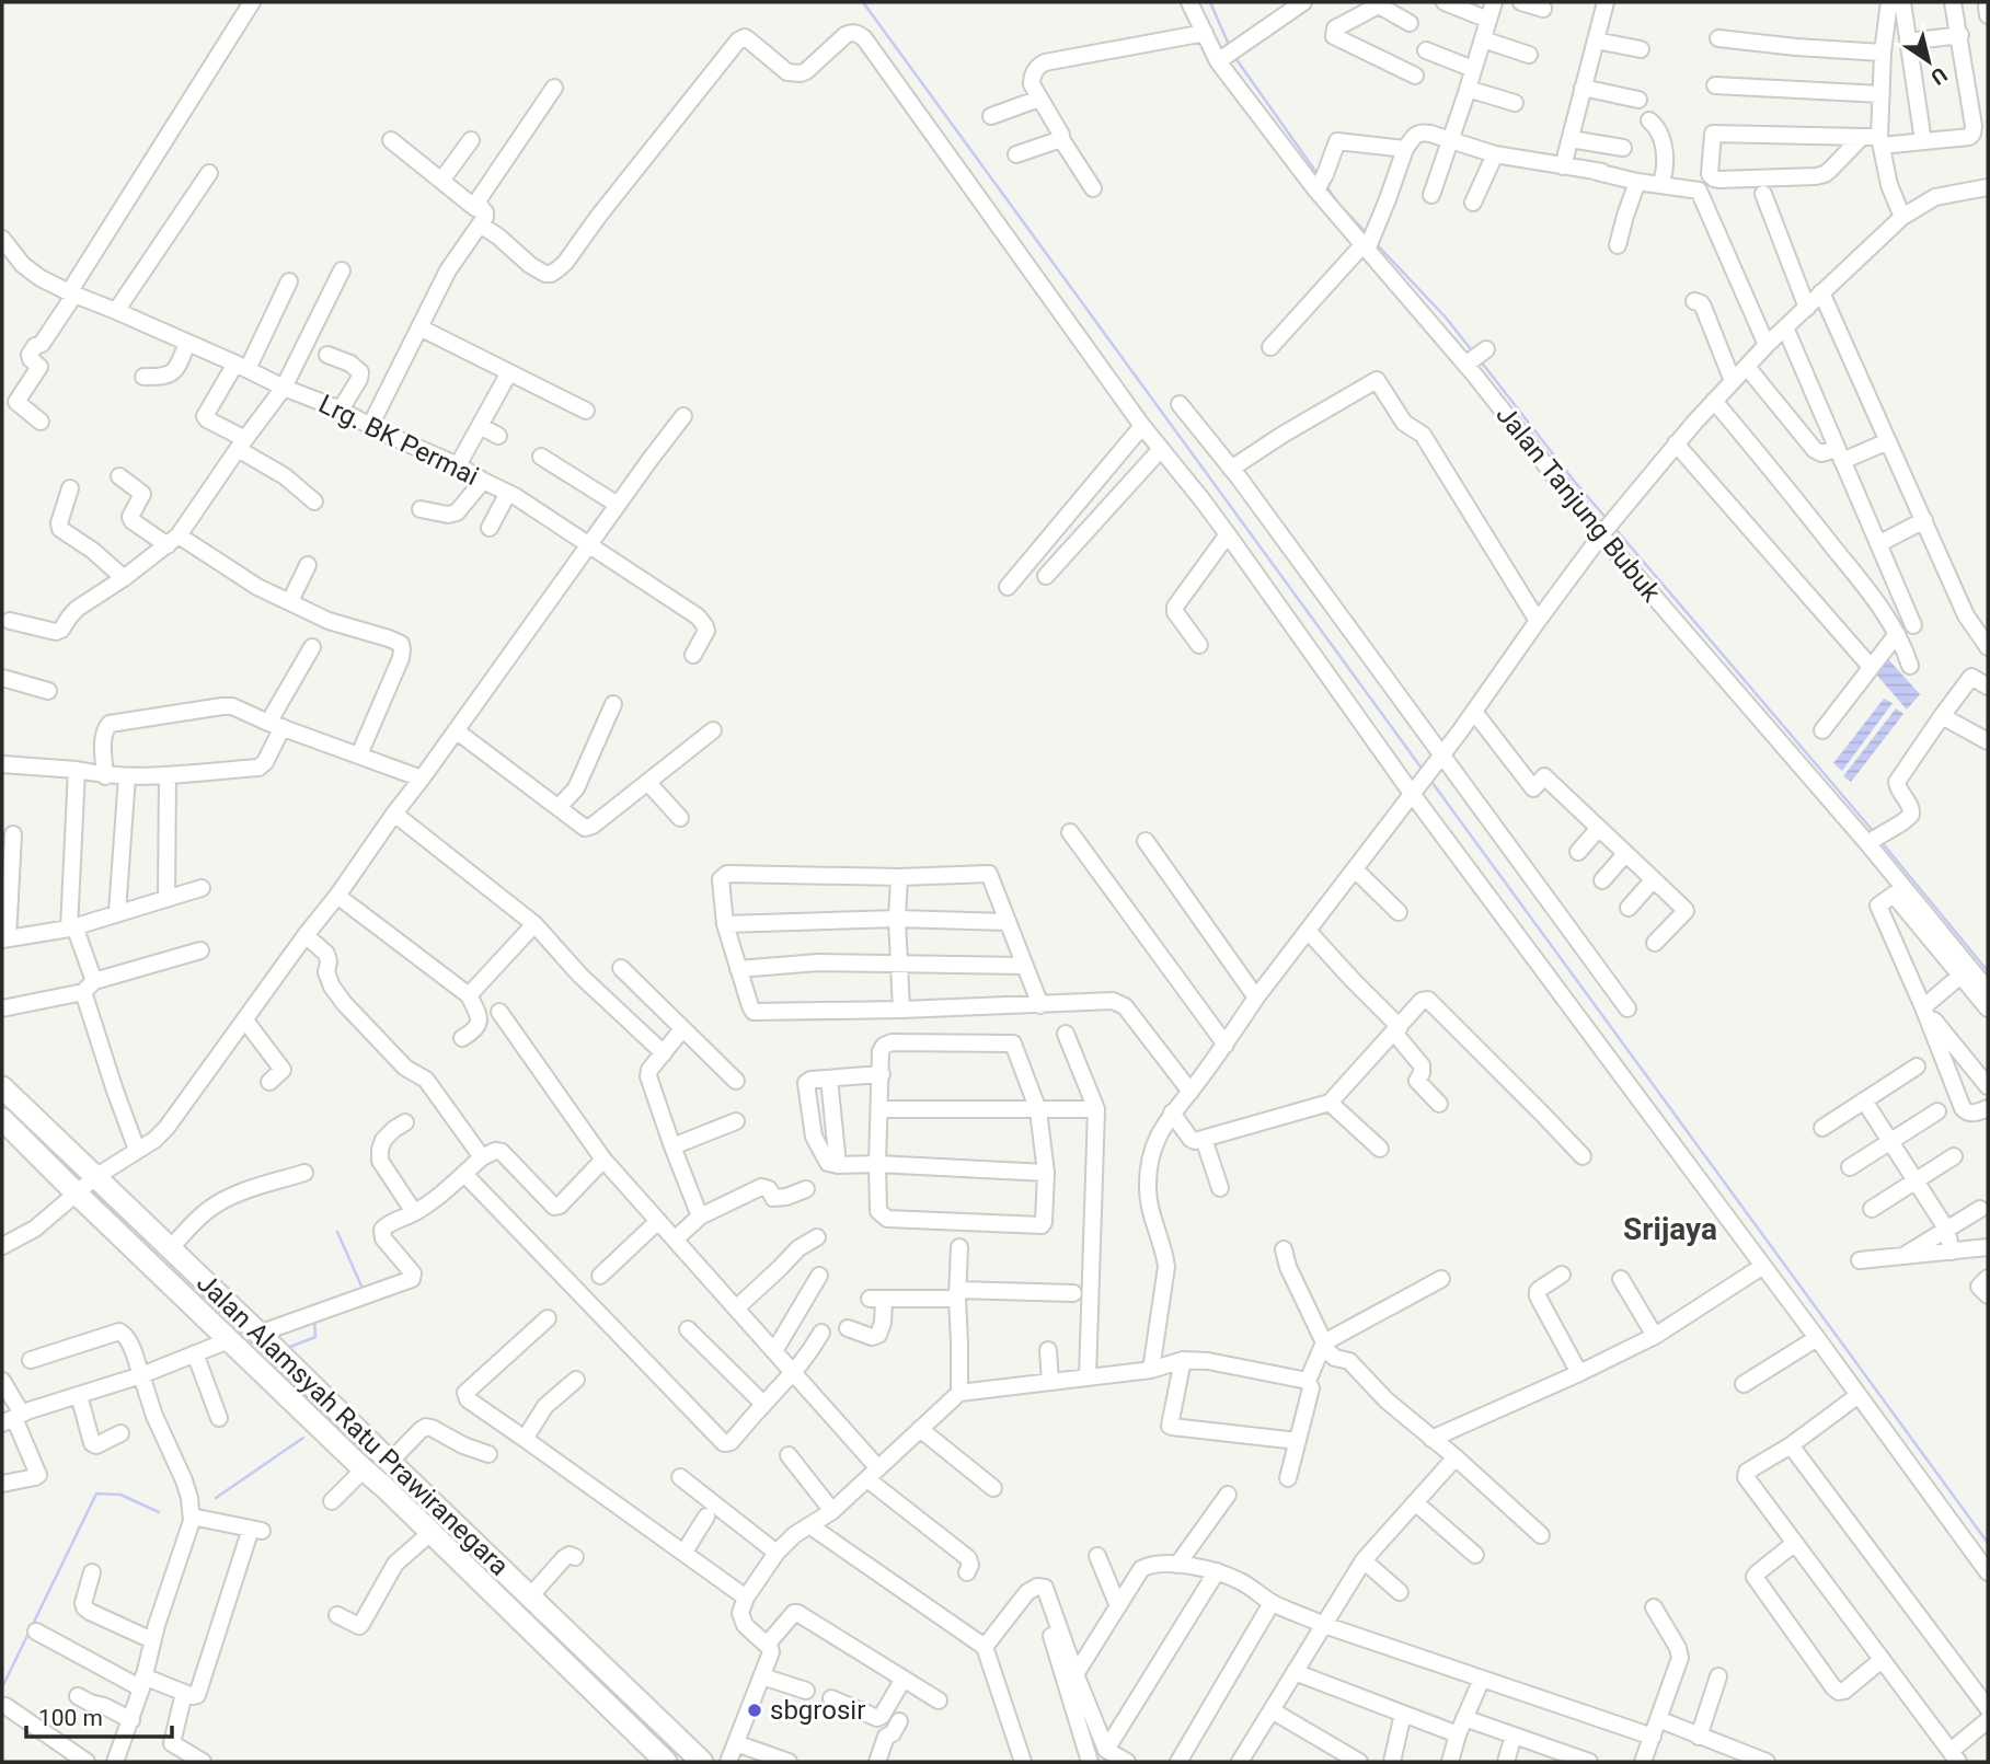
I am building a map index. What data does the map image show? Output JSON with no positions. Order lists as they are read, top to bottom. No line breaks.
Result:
{"streets":{"highway":["Jalan Alamsyah Ratu Prawiranegara"],"street":["Lrg. BK Permai","Jalan Tanjung Bubuk"]},"districts":["Srijaya"],"places":["sbgrosir"],"scale_bar":"100 m","north":"bottom right"}
